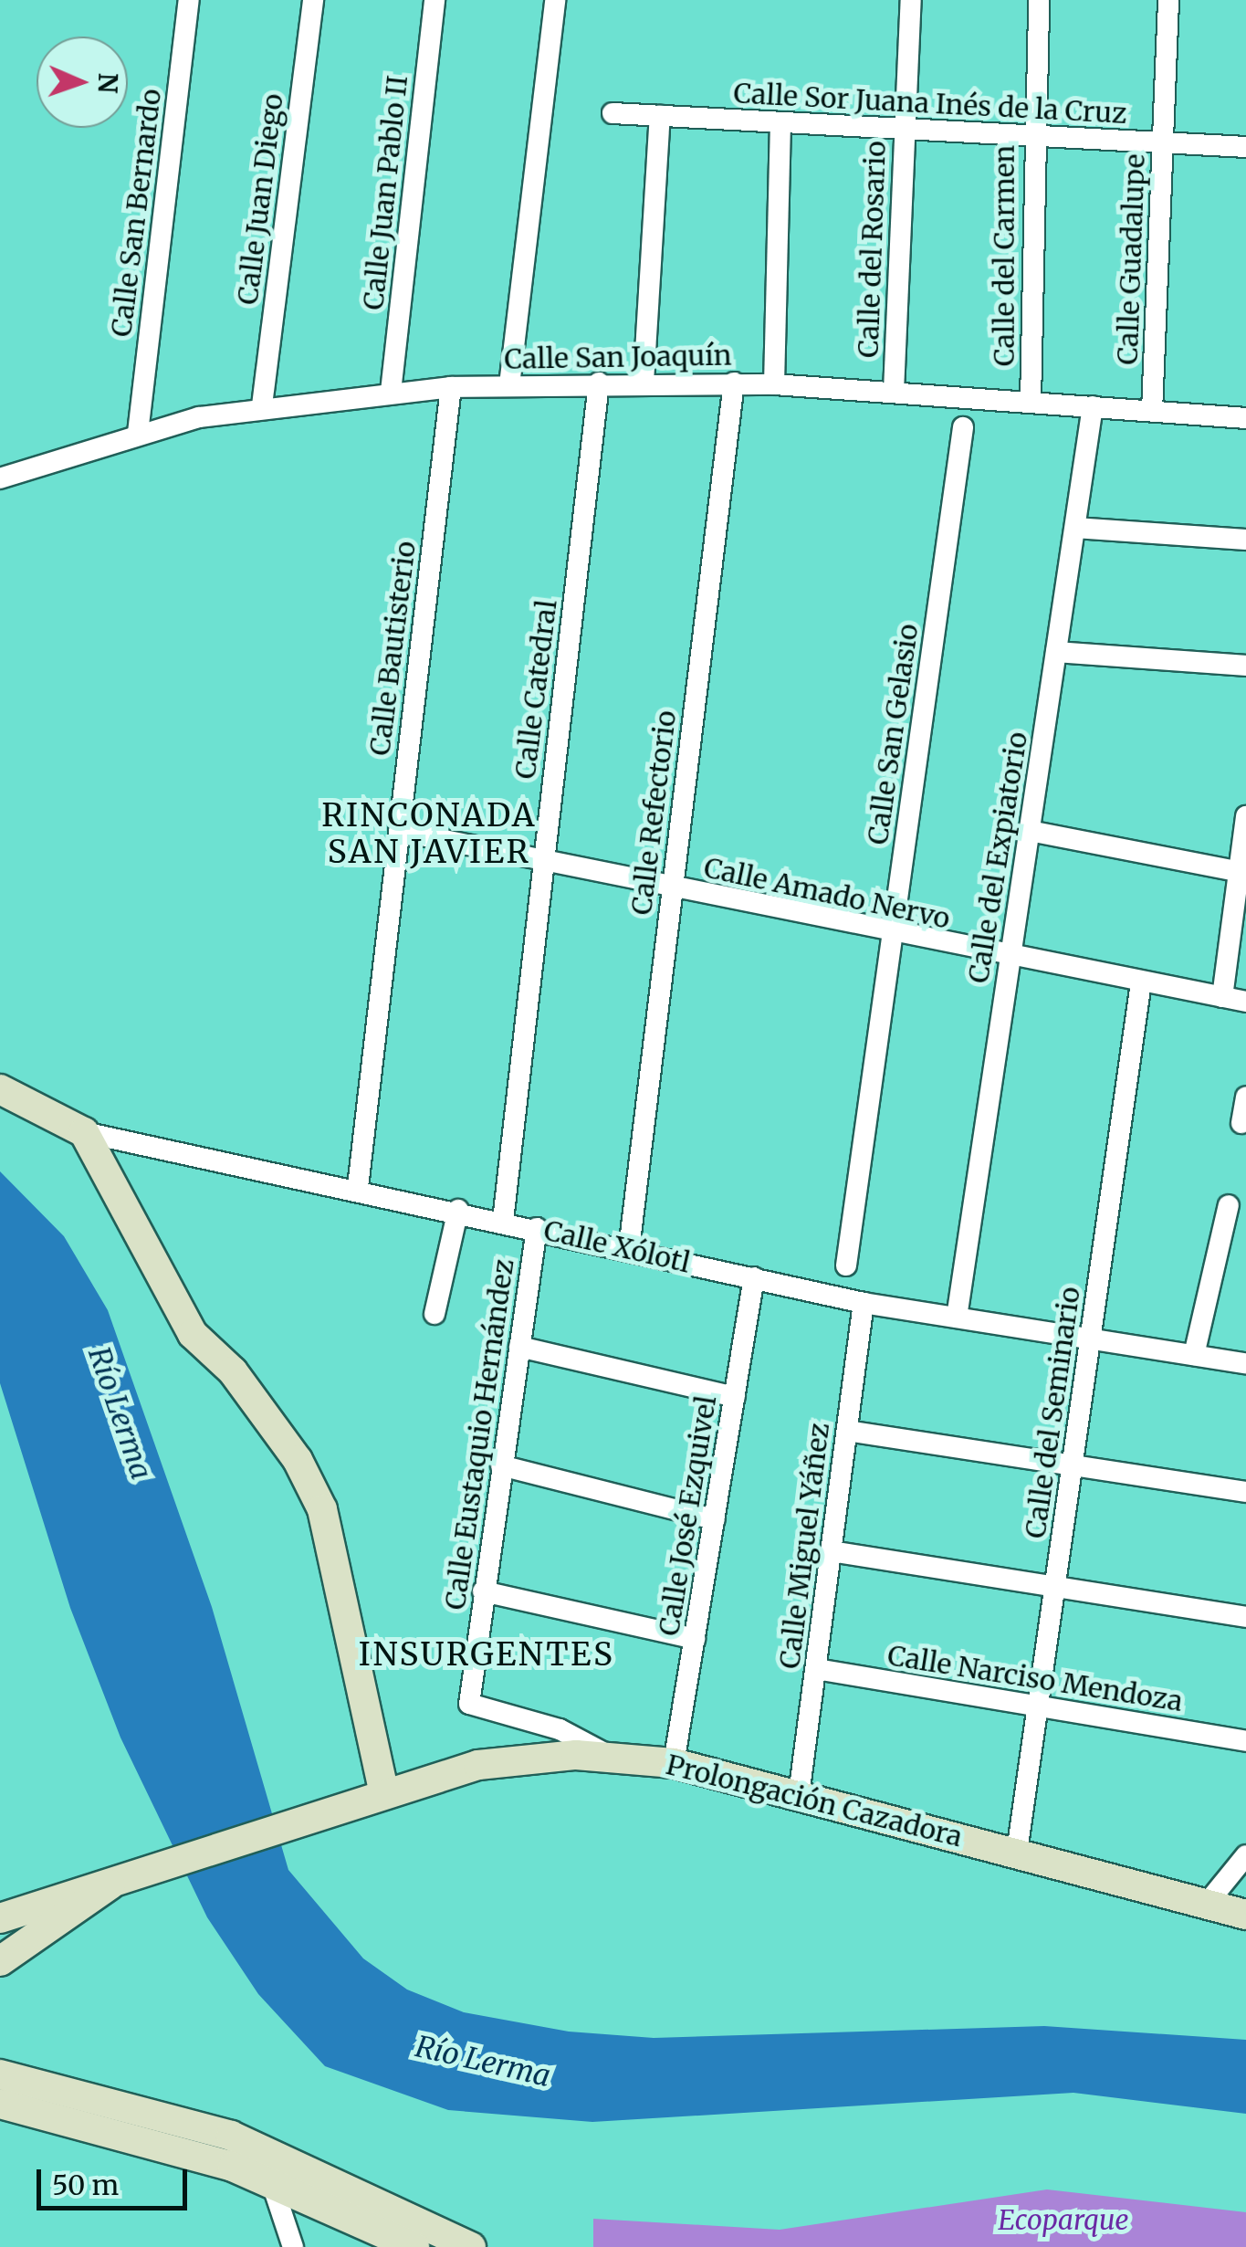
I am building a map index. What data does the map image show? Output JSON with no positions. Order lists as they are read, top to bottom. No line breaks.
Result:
{"streets":{"street":["Calle Sor Juana Inés de la Cruz","Calle Juan Pablo II","Calle Juan Diego","Calle San Bernardo","Calle del Rosario","Calle del Carmen","Calle Guadalupe","Calle San Joaquín","Calle Bautisterio","Calle Catedral","Calle San Gelasio","Calle Refectorio","Calle del Expiatorio","Calle Amado Nervo","Calle Xólotl","Calle del Seminario","Calle Eustaquio Hernández","Calle José Ezquivel","Calle Miguel Yáñez","Calle Narciso Mendoza","Prolongación Cazadora"]},"crossings":[["Calle Sor Juana Inés de la Cruz","Calle del Rosario"],["Calle Sor Juana Inés de la Cruz","Calle del Carmen"],["Calle Sor Juana Inés de la Cruz","Calle Guadalupe"],["Calle Juan Pablo II","Calle San Joaquín"],["Calle Juan Diego","Calle San Joaquín"],["Calle San Bernardo","Calle San Joaquín"],["Calle del Rosario","Calle San Joaquín"],["Calle del Carmen","Calle San Joaquín"],["Calle Guadalupe","Calle San Joaquín"],["Calle San Joaquín","Calle Bautisterio"],["Calle San Joaquín","Calle Catedral"],["Calle San Joaquín","Calle Refectorio"],["Calle San Joaquín","Calle del Expiatorio"],["Calle Bautisterio","Calle Amado Nervo"],["Calle Bautisterio","Calle Xólotl"],["Calle Catedral","Calle Amado Nervo"],["Calle Catedral","Calle Xólotl"],["Calle San Gelasio","Calle Amado Nervo"],["Calle Refectorio","Calle Amado Nervo"],["Calle Refectorio","Calle Xólotl"],["Calle del Expiatorio","Calle Amado Nervo"],["Calle del Expiatorio","Calle Xólotl"],["Calle Amado Nervo","Calle del Seminario"],["Calle Xólotl","Calle del Seminario"],["Calle Xólotl","Calle Eustaquio Hernández"],["Calle Xólotl","Calle José Ezquivel"],["Calle Xólotl","Calle Miguel Yáñez"],["Calle del Seminario","Calle Narciso Mendoza"],["Calle del Seminario","Prolongación Cazadora"],["Calle Eustaquio Hernández","Prolongación Cazadora"],["Calle José Ezquivel","Prolongación Cazadora"],["Calle Miguel Yáñez","Calle Narciso Mendoza"],["Calle Miguel Yáñez","Prolongación Cazadora"]],"districts":["RINCONADA SAN JAVIER","INSURGENTES"],"water":["Río Lerma"],"parks":["Ecoparque"],"scale_bar":"50 m","north":"right"}
